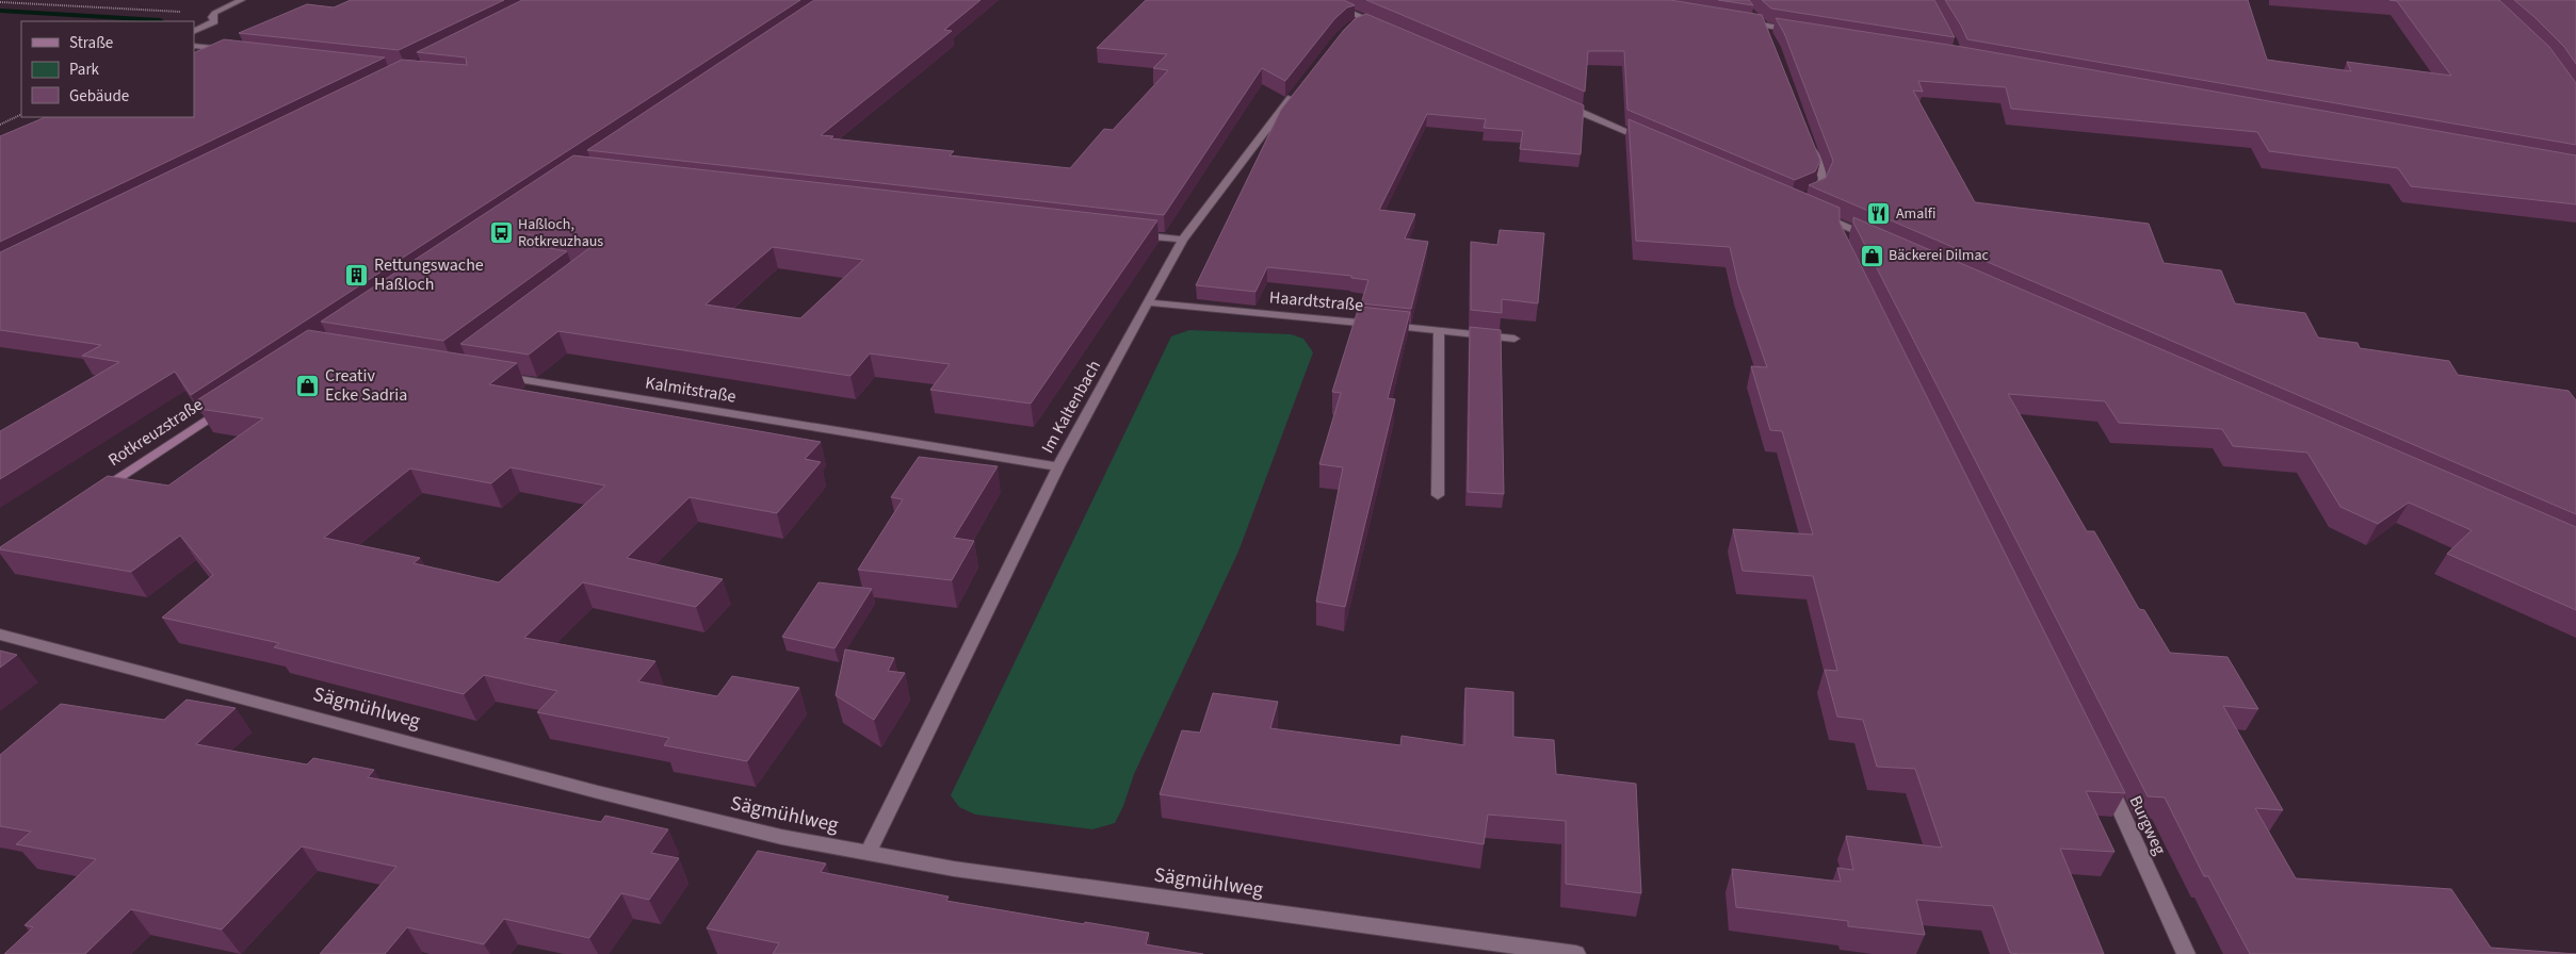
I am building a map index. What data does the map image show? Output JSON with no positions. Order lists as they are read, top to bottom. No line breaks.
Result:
{"streets":{"main road":["Rotkreuzstraße"],"street":["Haardtstraße","Kalmitstraße","Im Kaltenbach","Sägmühlweg","Burgweg"]},"crossings":[["Haardtstraße","Im Kaltenbach"],["Kalmitstraße","Im Kaltenbach"],["Im Kaltenbach","Sägmühlweg"]],"places":{"restaurant":["Amalfi"],"bus stop":["Haßloch, Rotkreuzhaus"],"shop":["Bäckerei Dilmac","Creativ Ecke Sadria"],"building":["Rettungswache Haßloch"]},"legend":["Straße","Park","Gebäude"]}
